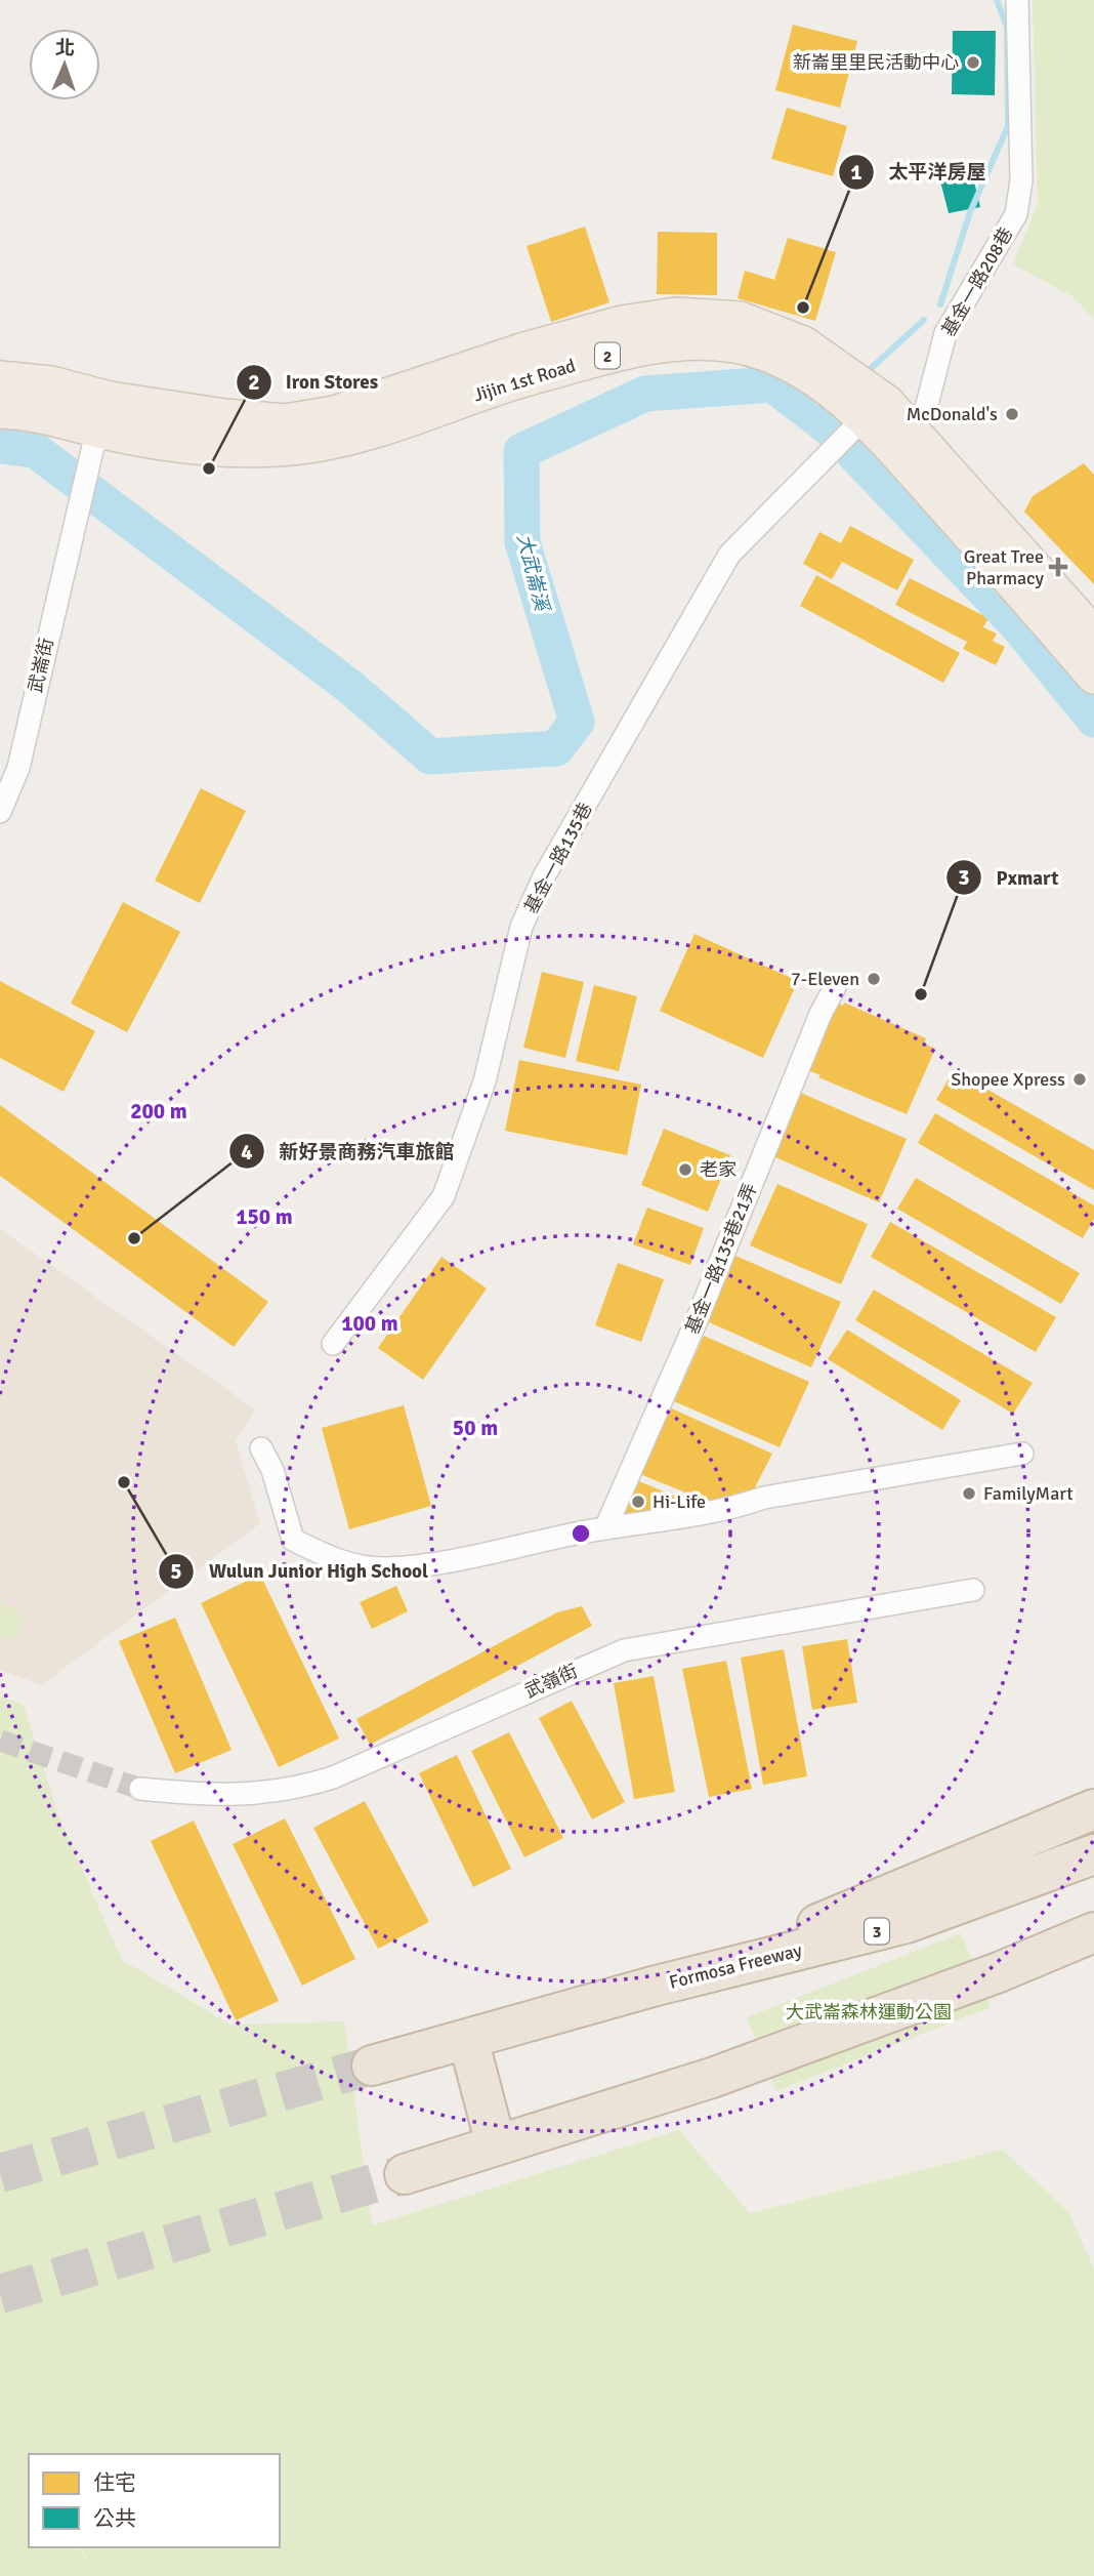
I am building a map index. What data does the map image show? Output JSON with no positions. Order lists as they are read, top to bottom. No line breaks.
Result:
{"streets":{"highway":["3","Formosa Freeway"],"main road":["2","Jijin 1st Road"],"street":["基金一路208巷","武崙街","基金一路135巷","基金一路135巷21弄","武嶺街"]},"crossings":[["基金一路208巷","Jijin 1st Road"],["Jijin 1st Road","武崙街"],["Jijin 1st Road","基金一路135巷"]],"water":["大武崙溪"],"parks":["大武崙森林運動公園"],"places":{"other":["新崙里里民活動中心","太平洋房屋","McDonald's","Iron Stores","7-Eleven","Pxmart","Shopee Xpress","老家","新好景商務汽車旅館","Wulun Junior High School","FamilyMart","Hi-Life"],"health":["Great Tree Pharmacy"]},"legend":["住宅","公共"],"north":"top","rings":["200 m","150 m","100 m","50 m"]}
